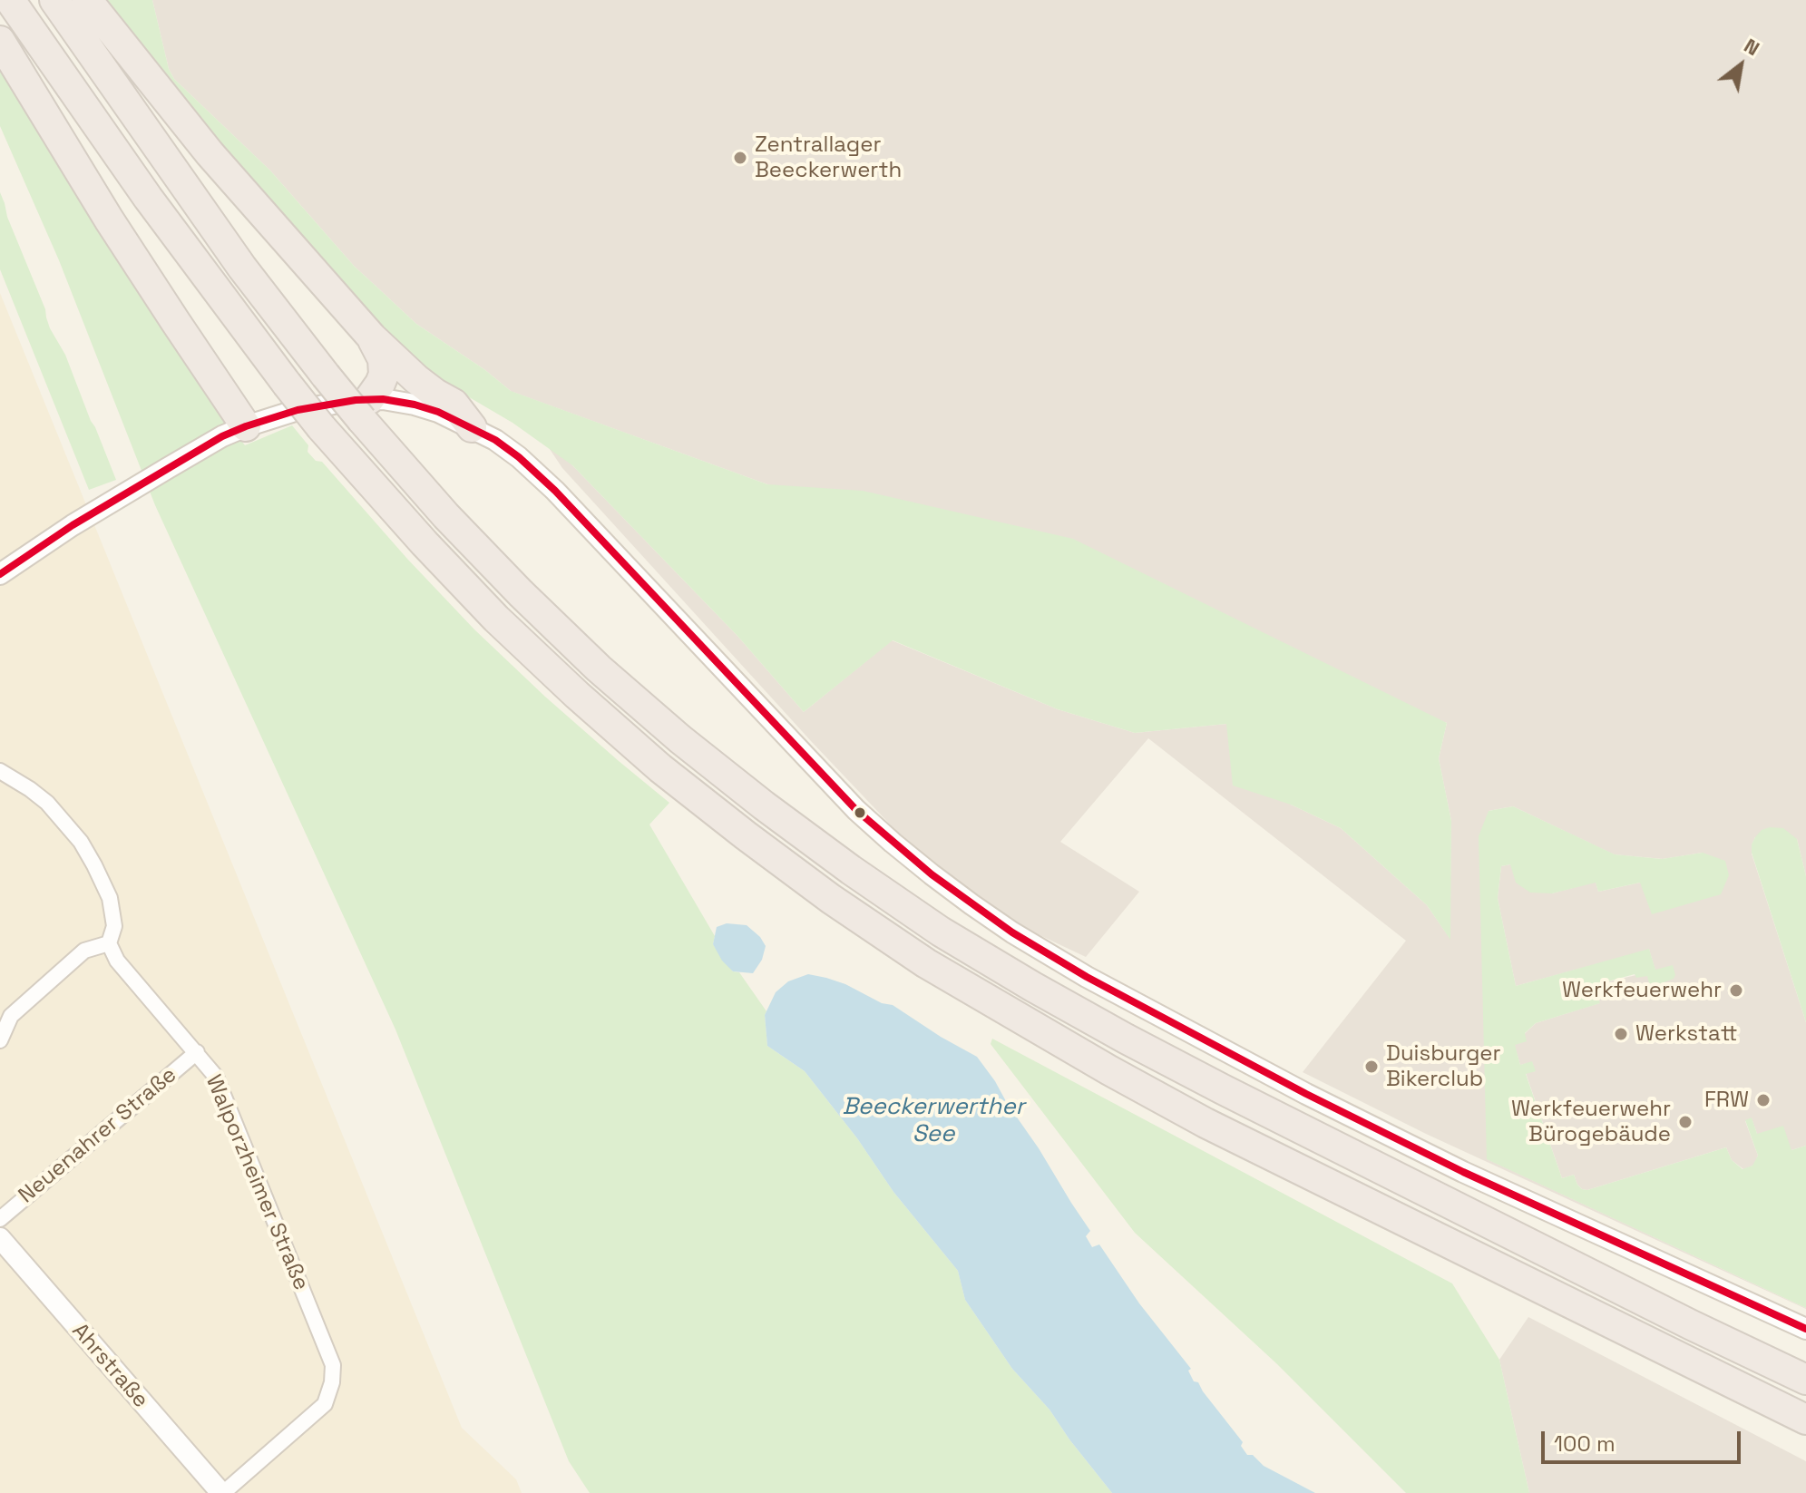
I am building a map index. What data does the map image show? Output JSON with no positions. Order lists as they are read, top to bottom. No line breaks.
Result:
{"streets":{"street":["Neuenahrer Straße","Walporzheimer Straße","Ahrstraße"]},"crossings":[["Neuenahrer Straße","Walporzheimer Straße"],["Walporzheimer Straße","Ahrstraße"]],"water":["Beeckerwerther See"],"places":["Zentrallager Beeckerwerth","Werkfeuerwehr","Werkstatt","Duisburger Bikerclub","FRW","Werkfeuerwehr Bürogebäude"],"scale_bar":"100 m","north":"top right"}
